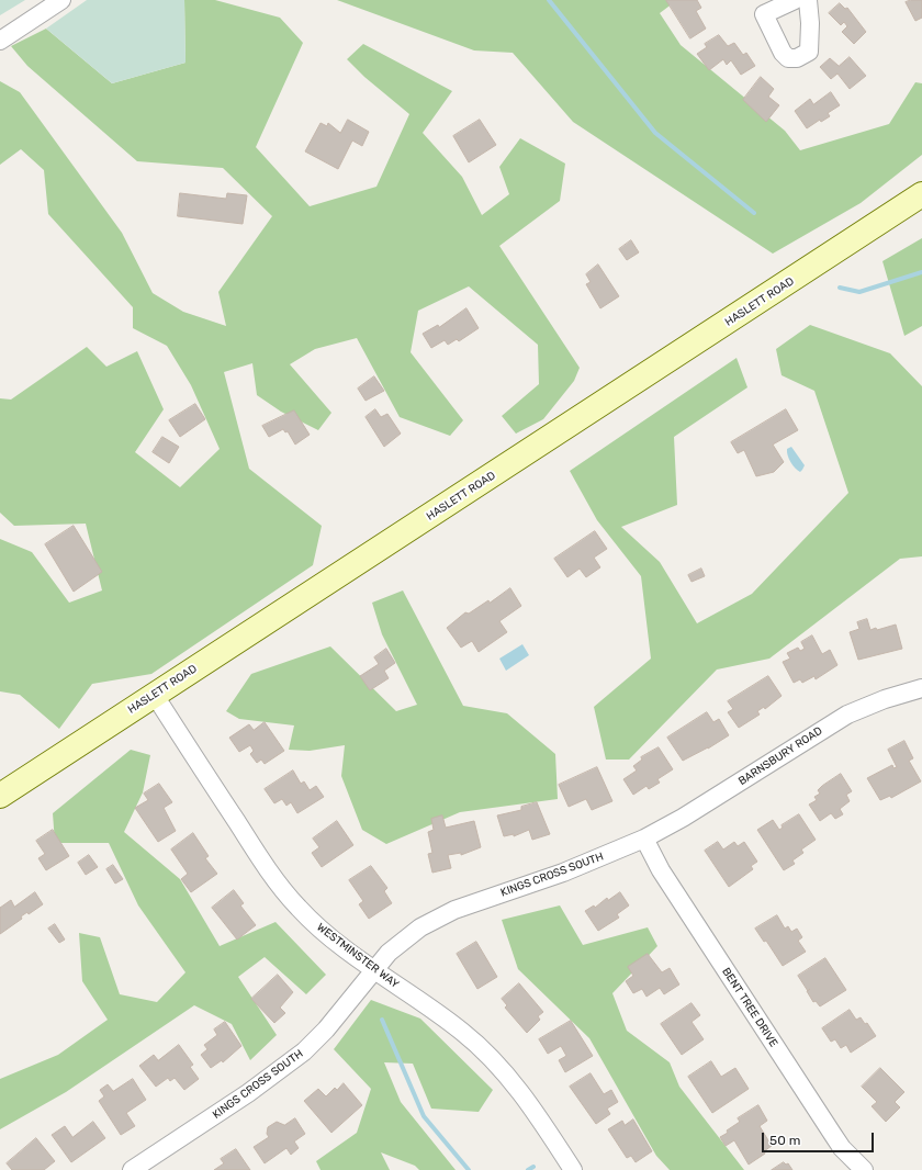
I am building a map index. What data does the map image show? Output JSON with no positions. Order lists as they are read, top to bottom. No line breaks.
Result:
{"streets":{"main road":["HASLETT ROAD"],"street":["BARNSBURY ROAD","KINGS CROSS SOUTH","WESTMINSTER WAY","BENT TREE DRIVE"]},"crossings":[["HASLETT ROAD","WESTMINSTER WAY"],["BARNSBURY ROAD","KINGS CROSS SOUTH"],["BARNSBURY ROAD","BENT TREE DRIVE"],["KINGS CROSS SOUTH","WESTMINSTER WAY"],["KINGS CROSS SOUTH","BENT TREE DRIVE"]],"scale_bar":"50 m"}
